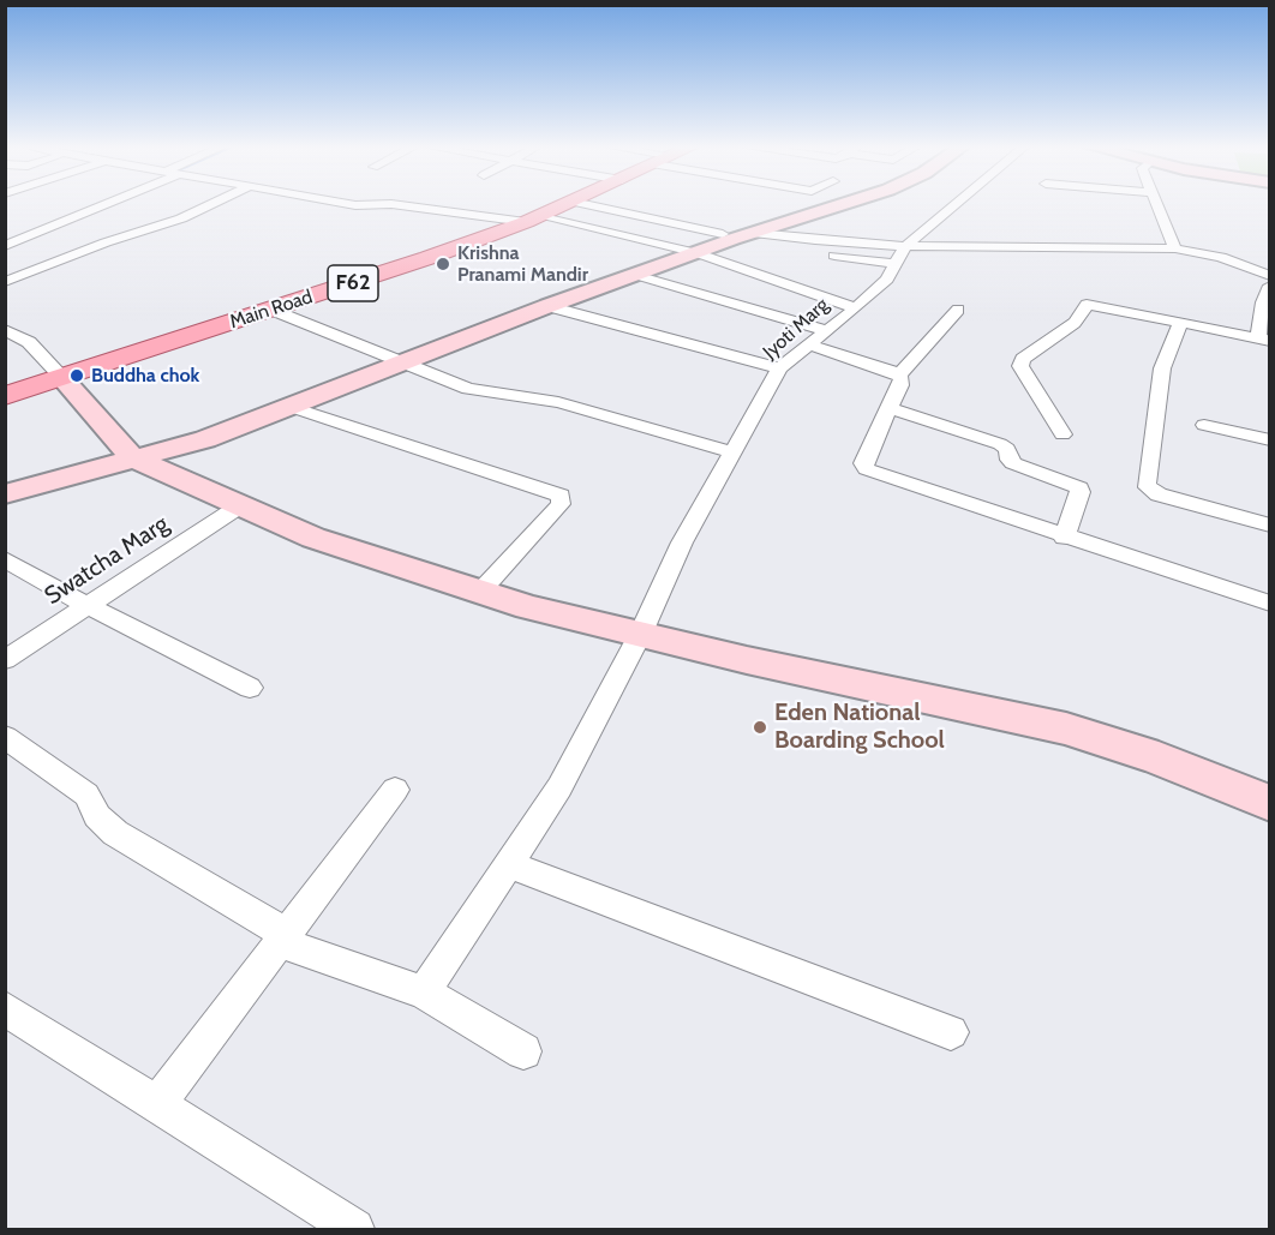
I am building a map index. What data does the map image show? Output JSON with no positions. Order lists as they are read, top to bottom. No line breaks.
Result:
{"streets":{"main road":["F62","Main Road"],"street":["Jyoti Marg","Swatcha Marg"]},"places":["Krishna Pranami Mandir","Buddha chok","Eden National Boarding School"]}
